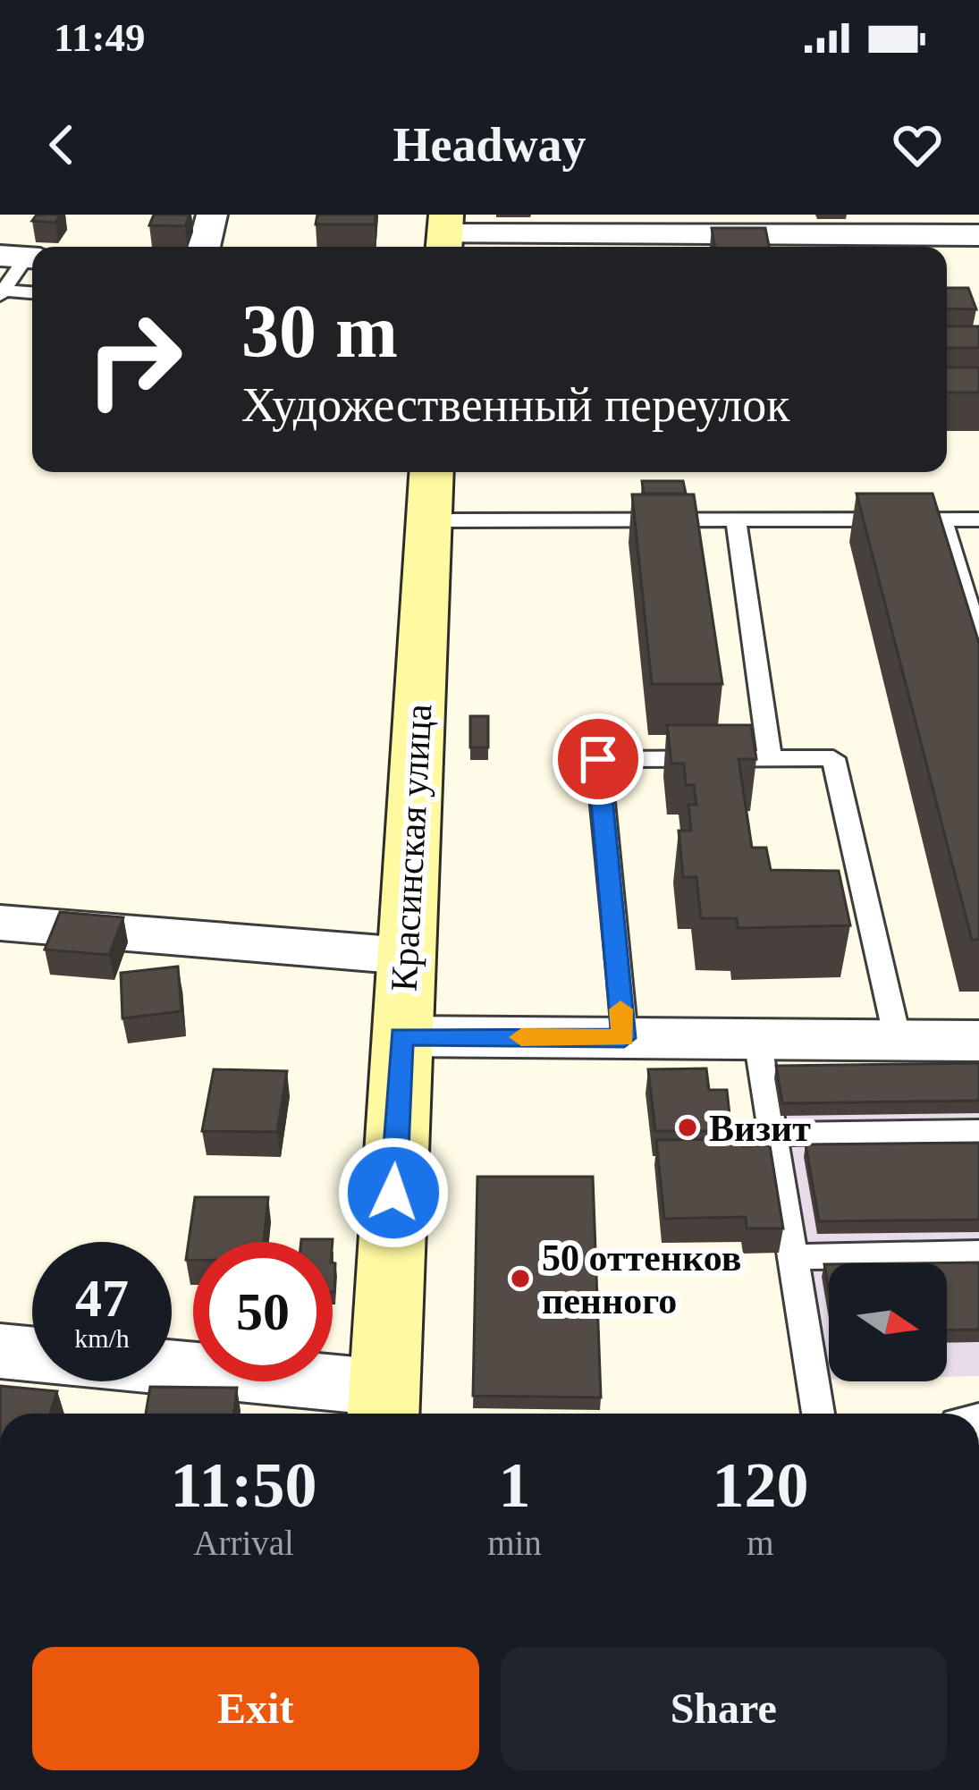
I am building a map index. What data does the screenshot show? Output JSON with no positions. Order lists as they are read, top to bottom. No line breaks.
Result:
{"streets":{"main road":["Красинская улица"]},"places":["Визит","50 оттенков пенного"],"north":"right","page":{"status":"11:49","header":"Headway","turn":["30 m","Художественный переулок"],"speed":"47 km/h","limit":"50","eta":["11:50","Arrival","1","min","120","m"],"buttons":["Exit","Share"]}}
